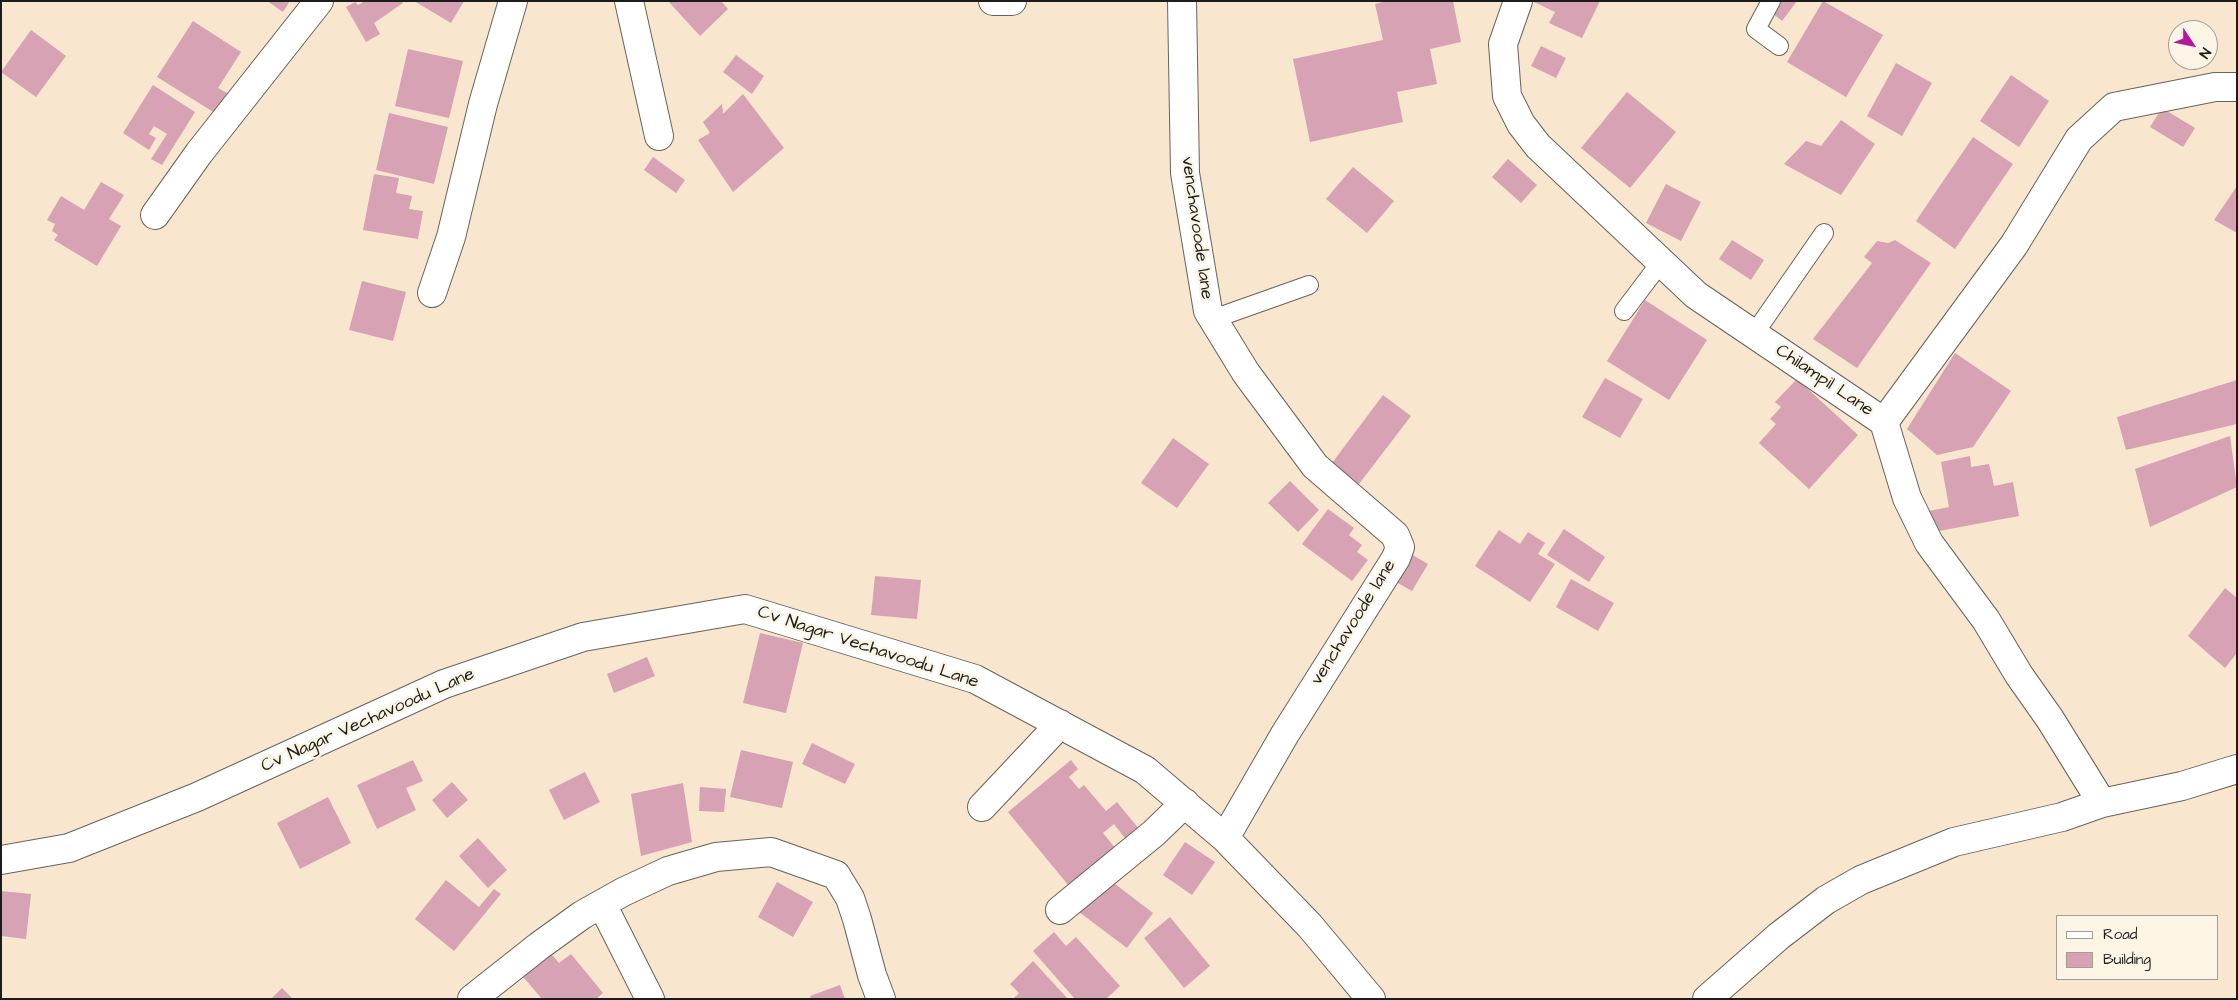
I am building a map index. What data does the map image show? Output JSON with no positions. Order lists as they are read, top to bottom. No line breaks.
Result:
{"streets":{"street":["venchavoode lane","Chilampil Lane","Cv Nagar Vechavoodu Lane"]},"crossings":[["venchavoode lane","Cv Nagar Vechavoodu Lane"]],"legend":["Road","Building"],"north":"bottom right"}
